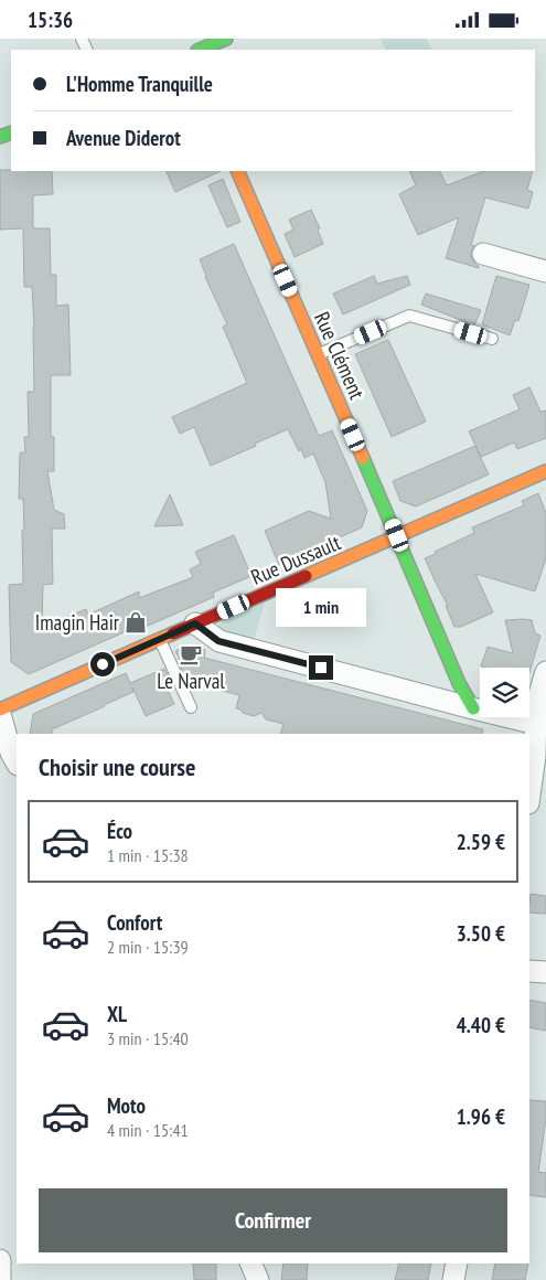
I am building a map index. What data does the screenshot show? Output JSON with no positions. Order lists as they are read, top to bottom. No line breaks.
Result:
{"streets":{"street":["Rue Clément","Rue Dussault"]},"crossings":[["Rue Clément","Rue Dussault"]],"places":{"shop":["Imagin Hair"],"cafe":["Le Narval"]},"page":{"status":"15:36","banner":["L'Homme Tranquille","Avenue Diderot"],"bubble":"1 min","heading":"Choisir une course","list":[{"name":"Éco","note":"1 min · 15:38","value":"2.59 €"},{"name":"Confort","note":"2 min · 15:39","value":"3.50 €"},{"name":"XL","note":"3 min · 15:40","value":"4.40 €"},{"name":"Moto","note":"4 min · 15:41","value":"1.96 €"}],"buttons":"Confirmer"}}
